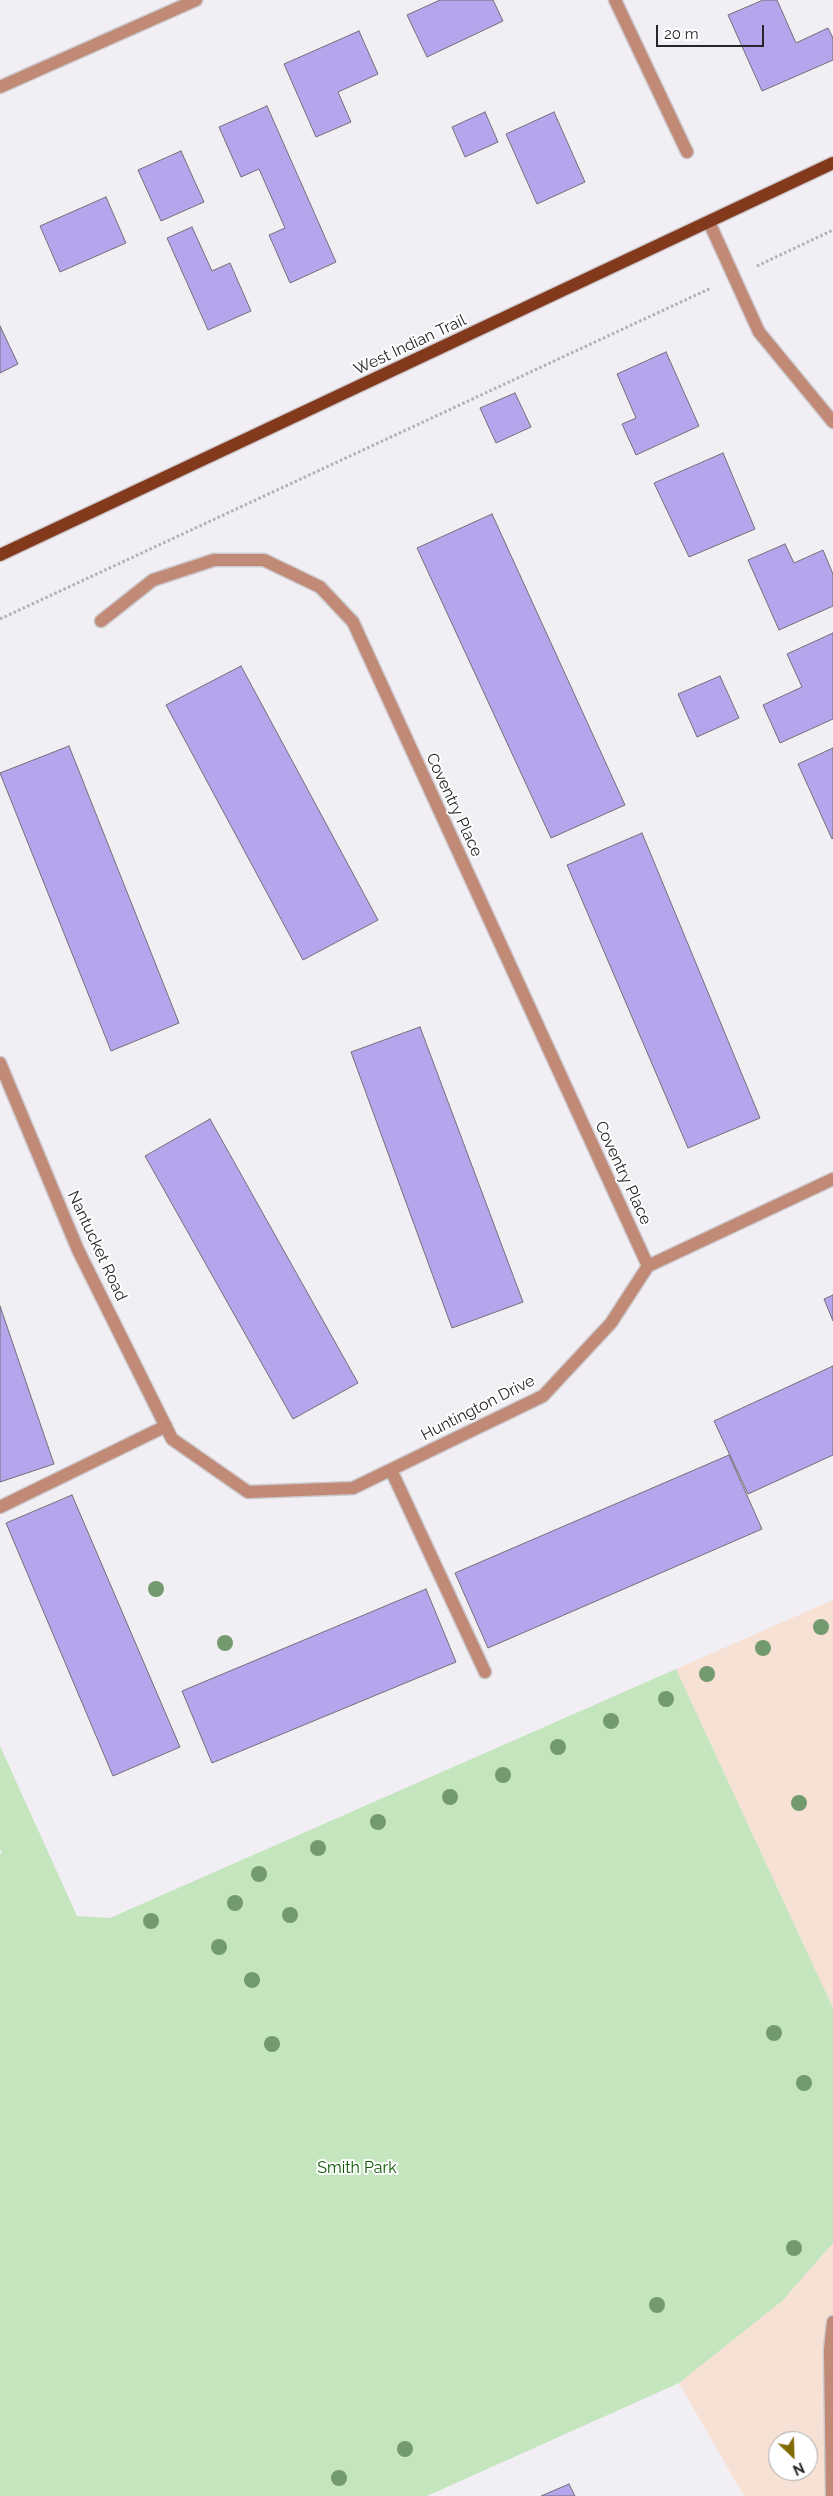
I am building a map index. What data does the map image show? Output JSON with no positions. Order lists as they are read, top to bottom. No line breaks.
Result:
{"streets":{"main road":["West Indian Trail"],"street":["Coventry Place","Nantucket Road","Huntington Drive"]},"crossings":[["Coventry Place","Huntington Drive"],["Nantucket Road","Huntington Drive"]],"parks":["Smith Park"],"scale_bar":"20 m","north":"bottom right"}
